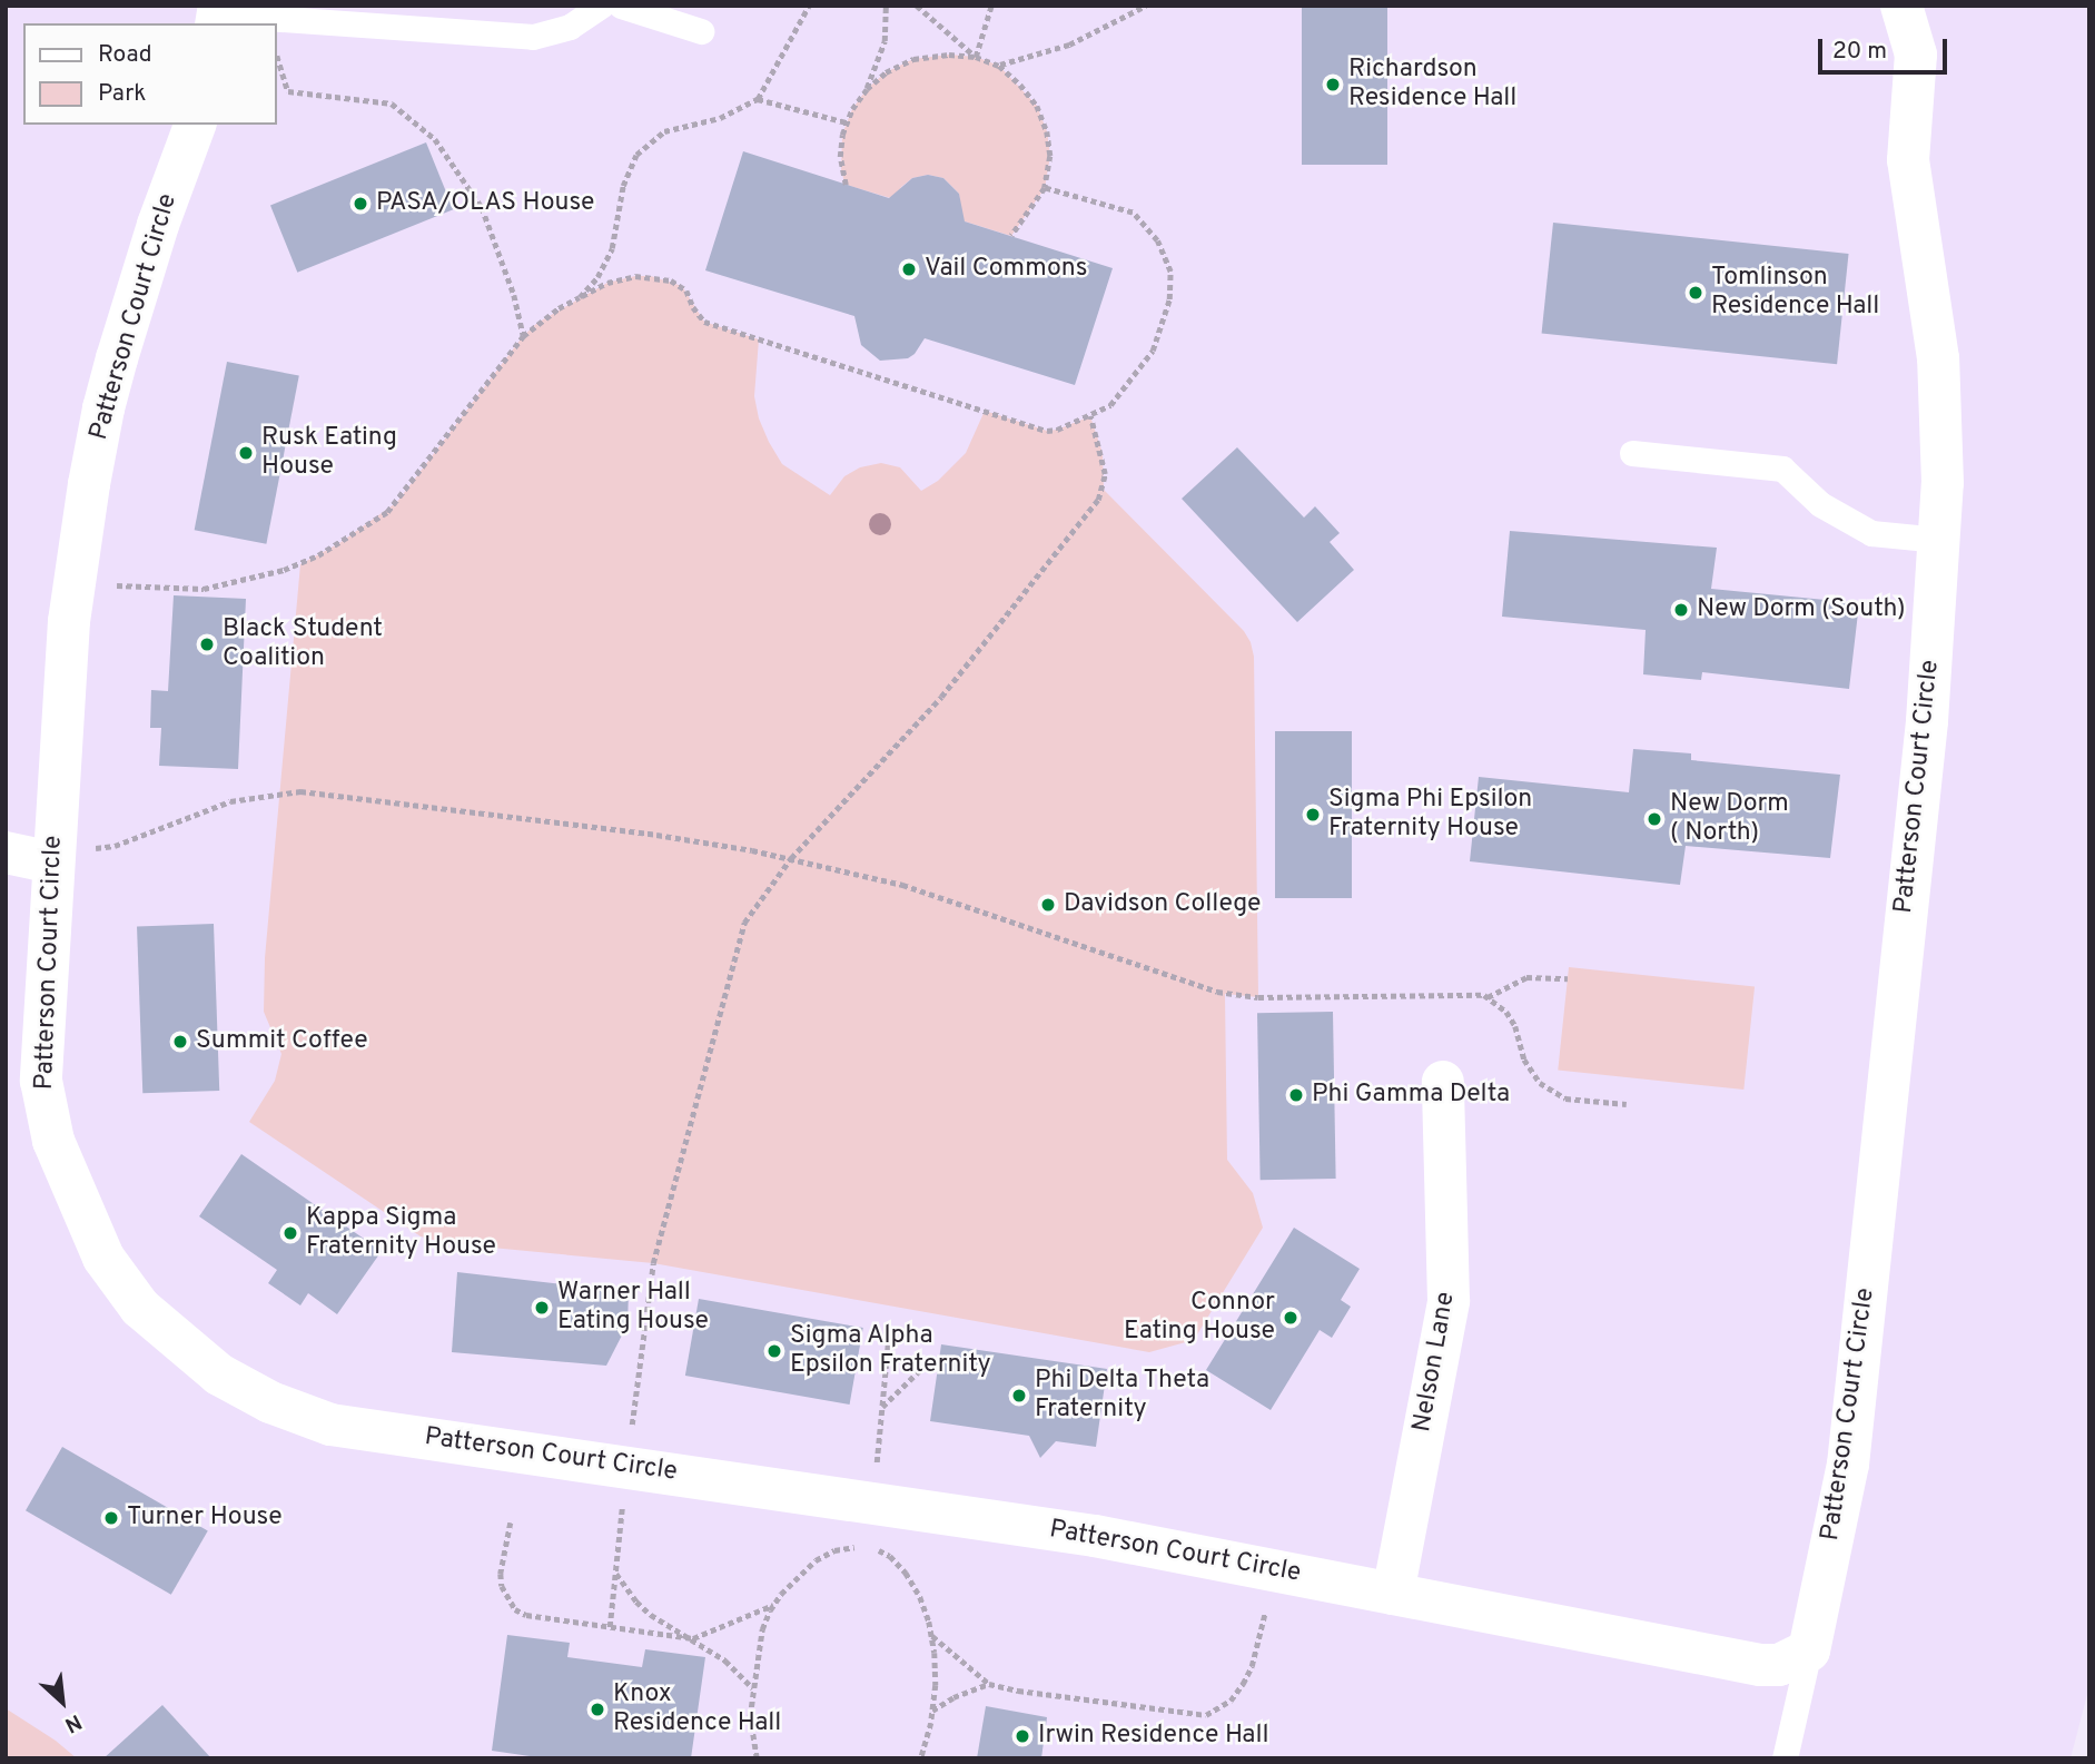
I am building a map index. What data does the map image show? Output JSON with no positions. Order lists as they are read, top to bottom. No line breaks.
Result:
{"streets":{"street":["Patterson Court Circle","Nelson Lane"]},"crossings":[["Patterson Court Circle","Nelson Lane"]],"places":["Richardson Residence Hall","PASA/OLAS House","Vail Commons","Tomlinson Residence Hall","Rusk Eating House","New Dorm (South)","Black Student Coalition","Sigma Phi Epsilon Fraternity House","New Dorm ( North)","Davidson College","Summit Coffee","Phi Gamma Delta","Kappa Sigma Fraternity House","Warner Hall Eating House","Connor Eating House","Sigma Alpha Epsilon Fraternity","Phi Delta Theta Fraternity","Turner House","Knox Residence Hall","Irwin Residence Hall"],"legend":["Road","Park"],"scale_bar":"20 m","north":"bottom right"}
